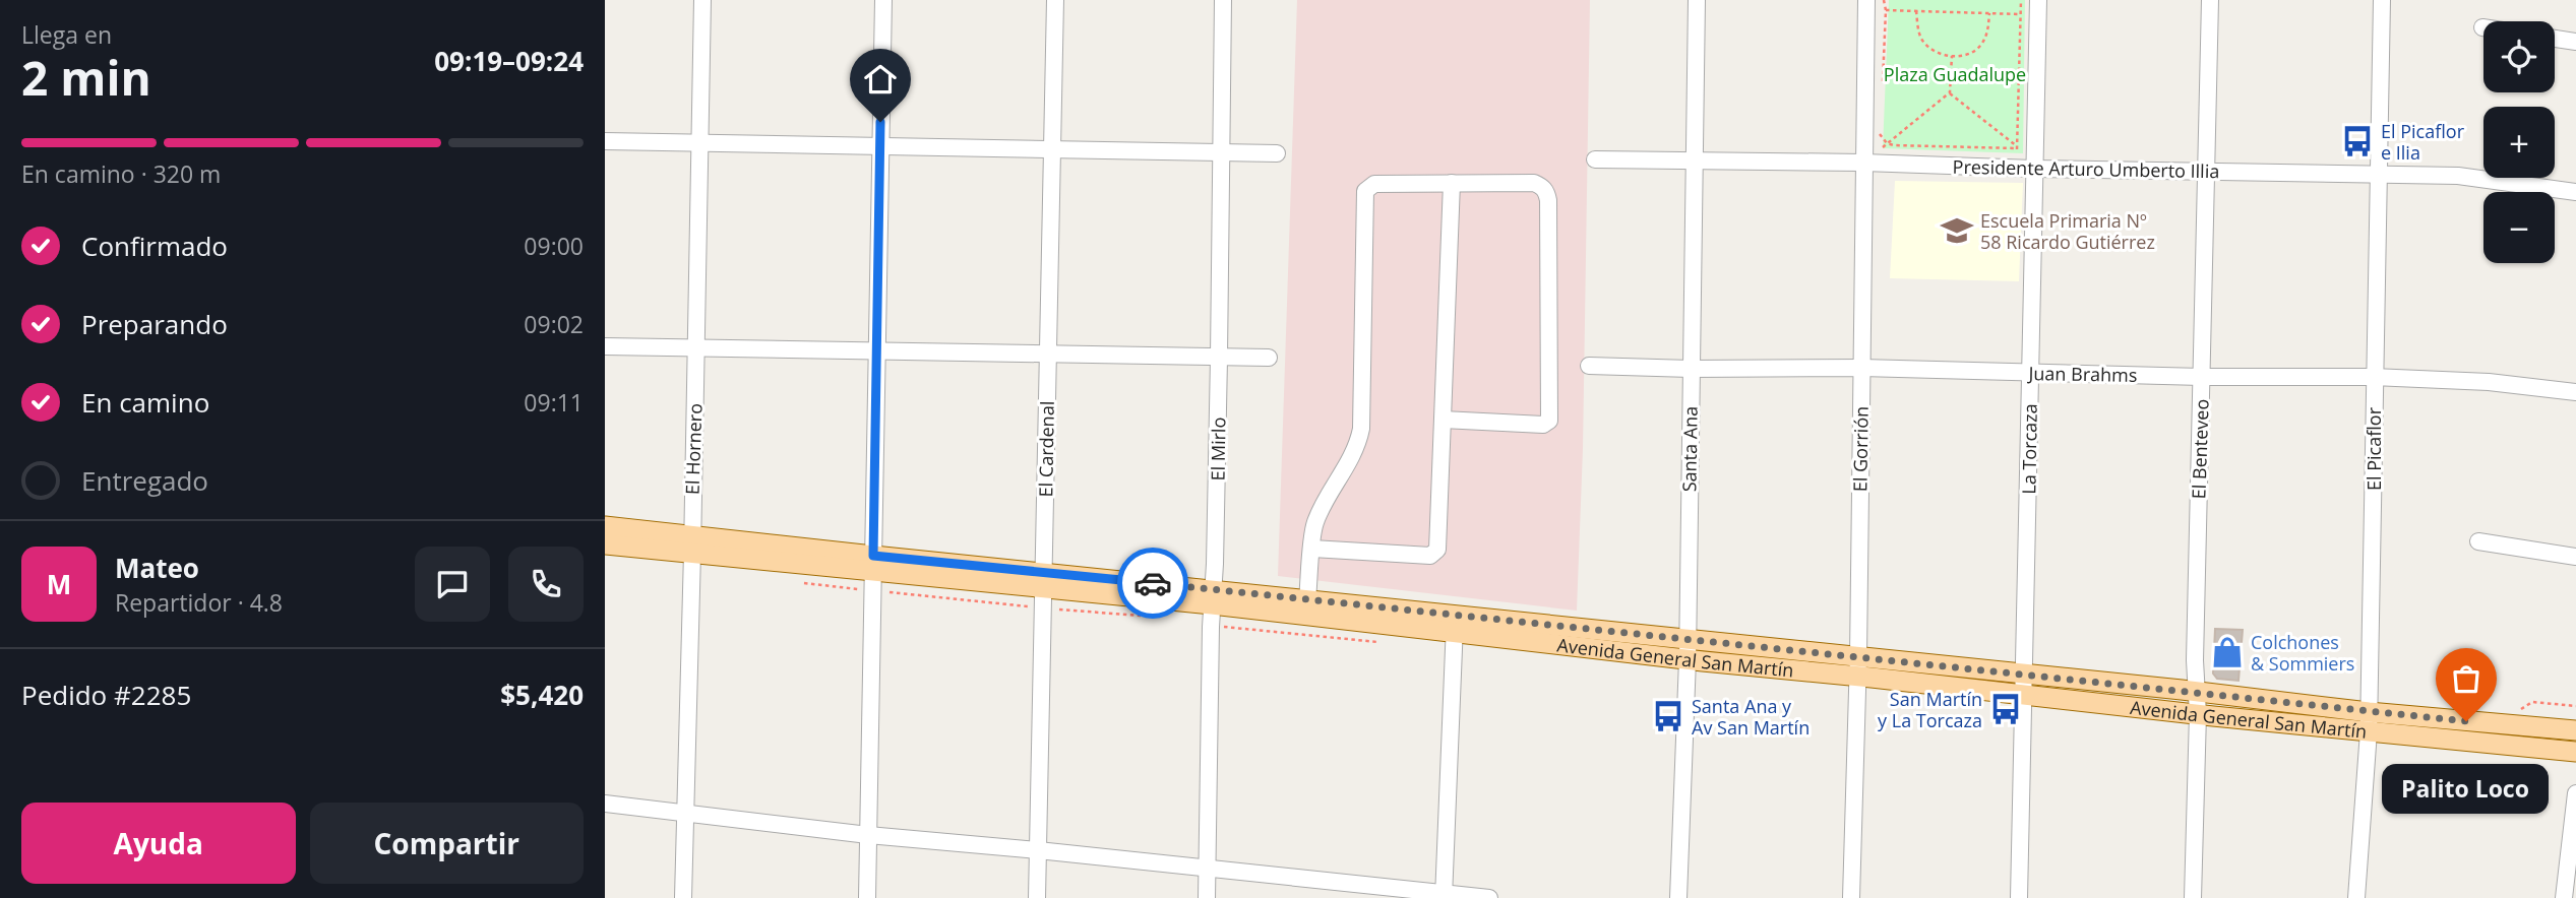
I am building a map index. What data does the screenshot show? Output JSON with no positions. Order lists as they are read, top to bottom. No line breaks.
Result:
{"streets":{"main road":["Avenida General San Martín"],"street":["Presidente Arturo Umberto Illia","Juan Brahms","El Hornero","El Cardenal","El Mirlo","Santa Ana","El Gorrión","La Torcaza","El Benteveo","El Picaflor"]},"crossings":[["Presidente Arturo Umberto Illia","Santa Ana"],["Presidente Arturo Umberto Illia","El Gorrión"],["Presidente Arturo Umberto Illia","La Torcaza"],["Presidente Arturo Umberto Illia","El Benteveo"],["Presidente Arturo Umberto Illia","El Picaflor"],["Juan Brahms","Santa Ana"],["Juan Brahms","El Gorrión"],["Juan Brahms","La Torcaza"],["Juan Brahms","El Benteveo"],["Juan Brahms","El Picaflor"],["El Hornero","Avenida General San Martín"],["El Cardenal","Avenida General San Martín"],["El Mirlo","Avenida General San Martín"],["Santa Ana","Avenida General San Martín"],["El Gorrión","Avenida General San Martín"],["La Torcaza","Avenida General San Martín"],["El Benteveo","Avenida General San Martín"],["El Picaflor","Avenida General San Martín"]],"parks":["Plaza Guadalupe"],"places":{"bus stop":["El Picaflor e Ilia","San Martín y La Torcaza","Santa Ana y Av San Martín"],"school or university":["Escuela Primaria Nº 58 Ricardo Gutiérrez"],"shop":["Colchones & Sommiers"],"other":["Palito Loco"]},"page":{"heading":["2 min","Llega en","09:19–09:24"],"panel":["Mateo","Repartidor · 4.8","Pedido #2285","$5,420"],"map_buttons":["+","−"],"bar":"En camino · 320 m","list":[["Confirmado","09:00"],["Preparando","09:02"],["En camino","09:11"],"Entregado"],"round":"M","bubble":"Palito Loco","buttons":["Ayuda","Compartir"]}}
